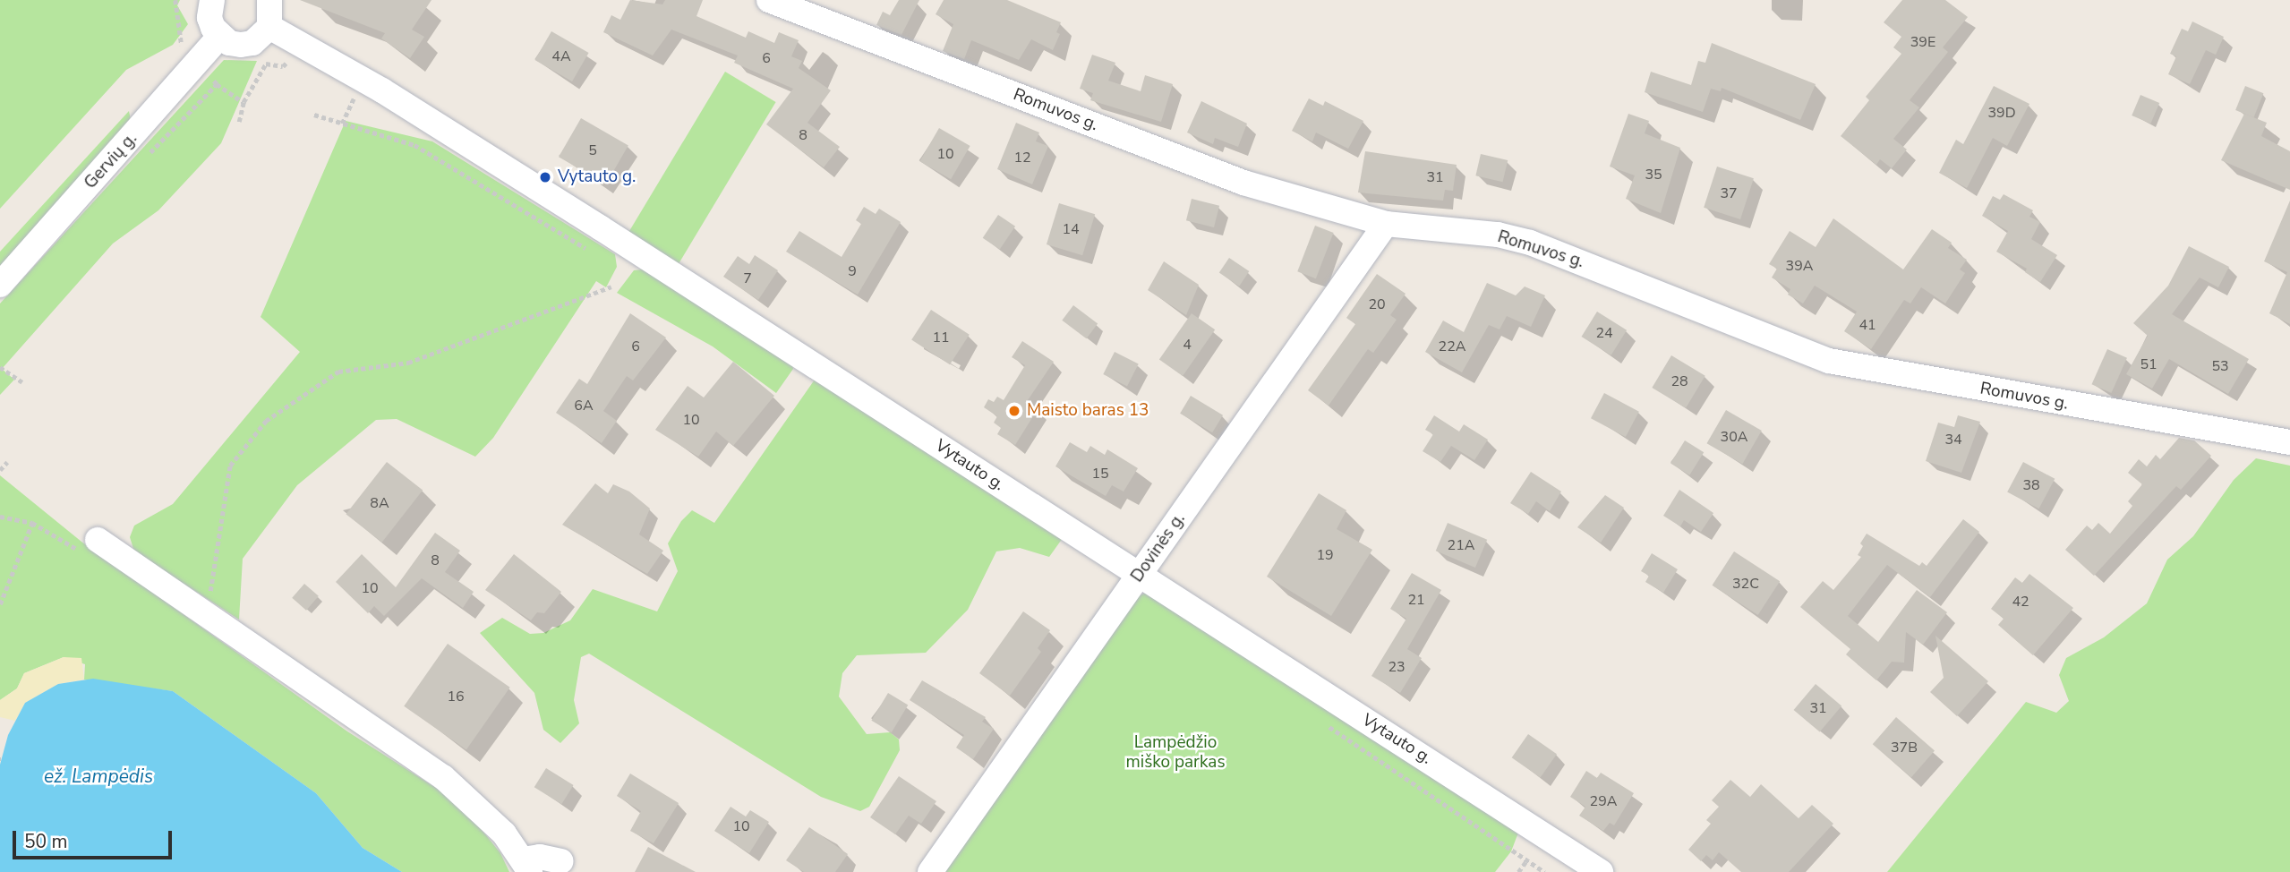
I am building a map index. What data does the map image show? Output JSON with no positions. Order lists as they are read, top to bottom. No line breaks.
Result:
{"streets":{"street":["Romuvos g.","Gervių g.","Vytauto g.","Dovinės g."]},"crossings":[["Romuvos g.","Dovinės g."],["Vytauto g.","Dovinės g."]],"water":["ež. Lampėdis"],"parks":["Lampėdžio miško parkas"],"places":["Vytauto g.","Maisto baras 13"],"house_numbers":["39E","4A","6","39D","8","5","10","12","35","31","37","14","39A","9","7","20","41","24","11","4","6","22A","51","53","28","6A","10","30A","34","15","38","8A","21A","19","8","32C","10","21","42","23","16","31","37B","29A","10"],"scale_bar":"50 m"}
